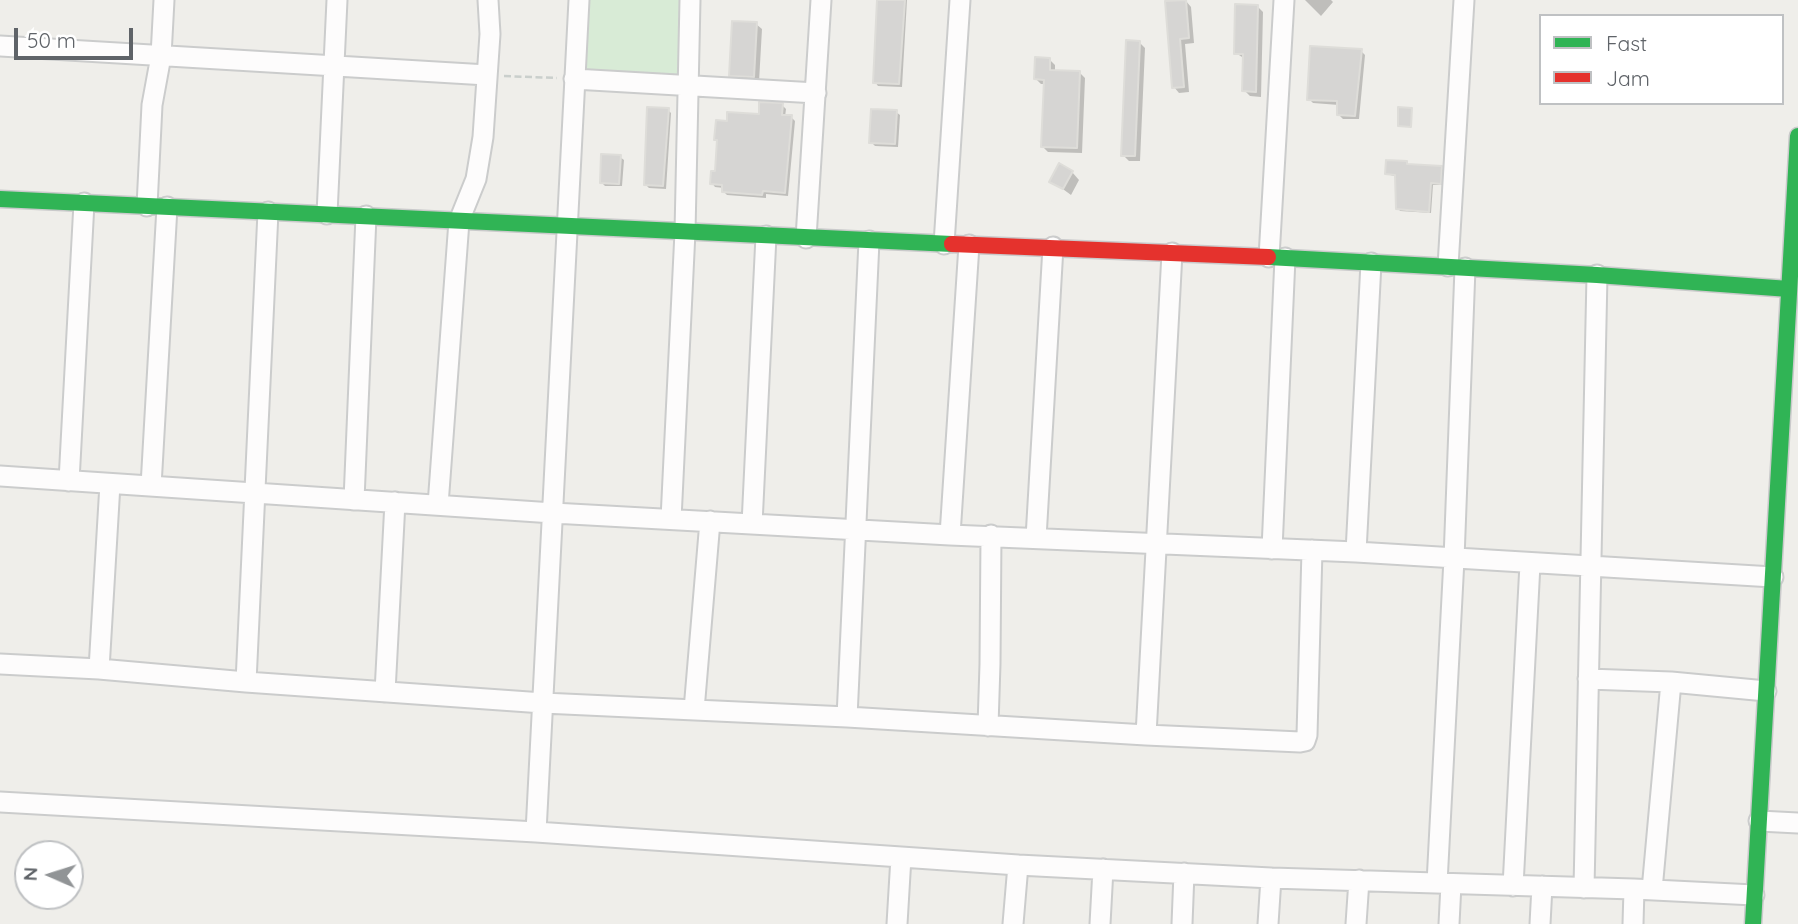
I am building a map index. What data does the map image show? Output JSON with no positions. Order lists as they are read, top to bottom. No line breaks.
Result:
{"legend":["Fast","Jam"],"scale_bar":"50 m","north":"left"}
